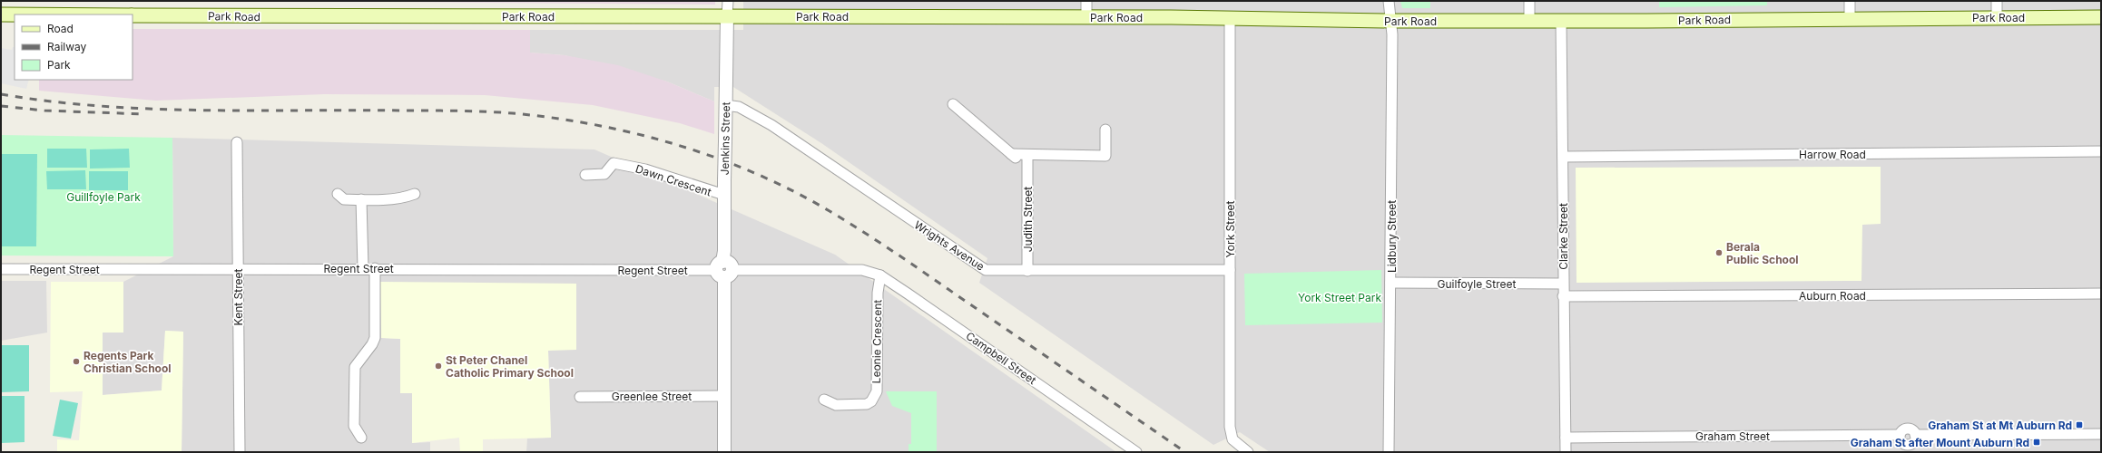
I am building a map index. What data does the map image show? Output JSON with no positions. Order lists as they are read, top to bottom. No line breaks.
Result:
{"streets":{"main road":["Park Road"],"street":["Jenkins Street","Harrow Road","Dawn Crescent","Judith Street","York Street","Lidbury Street","Clarke Street","Wrights Avenue","Regent Street","Guilfoyle Street","Auburn Road","Kent Street","Leonie Crescent","Campbell Street","Greenlee Street","Graham Street"]},"crossings":[["Park Road","Jenkins Street"],["Park Road","York Street"],["Park Road","Lidbury Street"],["Park Road","Clarke Street"],["Jenkins Street","Dawn Crescent"],["Jenkins Street","Wrights Avenue"],["Jenkins Street","Regent Street"],["Jenkins Street","Greenlee Street"],["Harrow Road","Clarke Street"],["Judith Street","Wrights Avenue"],["York Street","Wrights Avenue"],["Lidbury Street","Guilfoyle Street"],["Clarke Street","Guilfoyle Street"],["Clarke Street","Auburn Road"],["Clarke Street","Graham Street"],["Regent Street","Kent Street"],["Regent Street","Campbell Street"],["Leonie Crescent","Campbell Street"]],"parks":["Guillfoyle Park","York Street Park"],"places":{"other":["Berala Public School","Regents Park Christian School","St Peter Chanel Catholic Primary School"],"transit":["Graham St at Mt Auburn Rd","Graham St after Mount Auburn Rd"]},"legend":["Road","Railway","Park"]}
